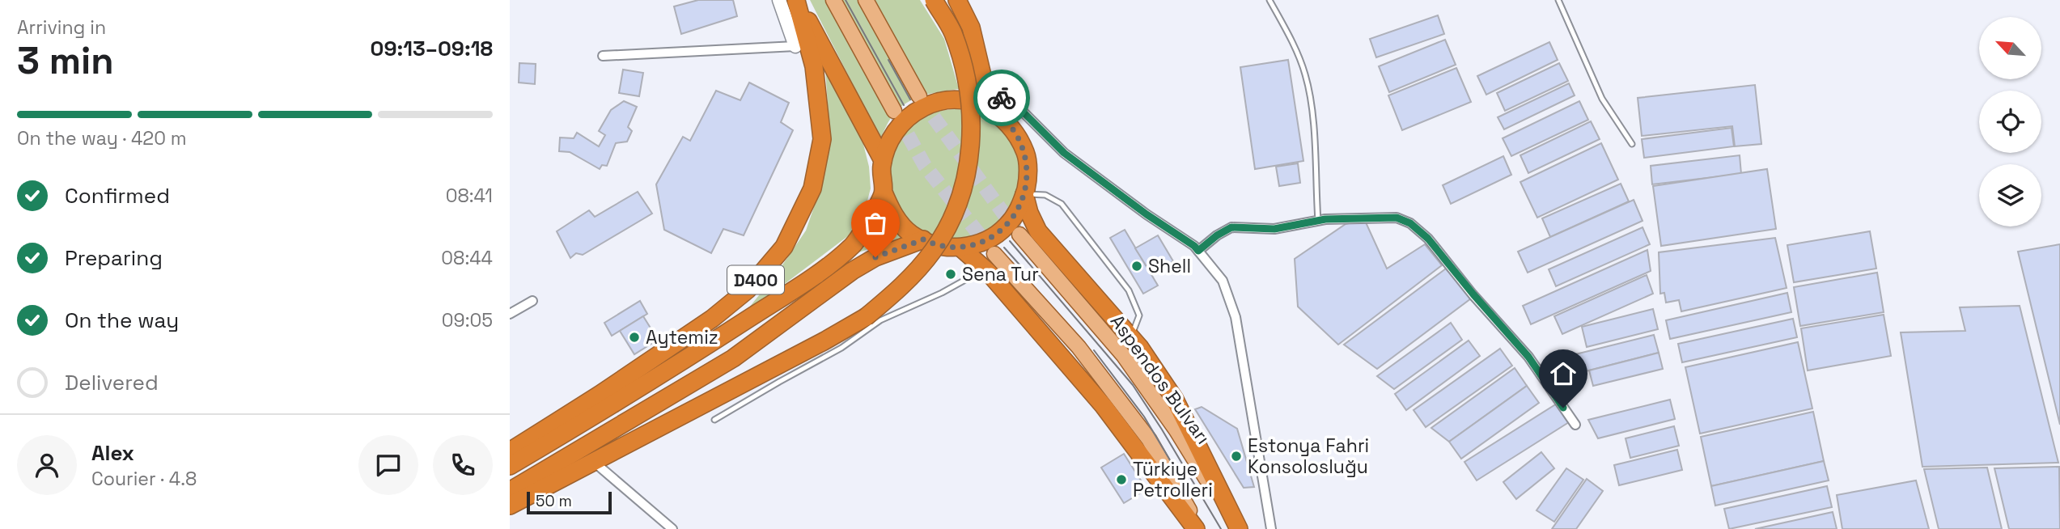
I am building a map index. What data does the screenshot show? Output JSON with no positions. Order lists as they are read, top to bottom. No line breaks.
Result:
{"streets":{"highway":["D400"],"main road":["Aspendos Bulvarı"]},"places":["Shell","Sena Tur","Aytemiz","Estonya Fahri Konsolosluğu","Türkiye Petrolleri"],"scale_bar":"50 m","north":"top left","page":{"heading":["3 min","Arriving in","09:13–09:18"],"panel":["Alex","Courier · 4.8"],"bar":"On the way · 420 m","list":[["Confirmed","08:41"],["Preparing","08:44"],["On the way","09:05"],"Delivered"],"scale":"50 m"}}
